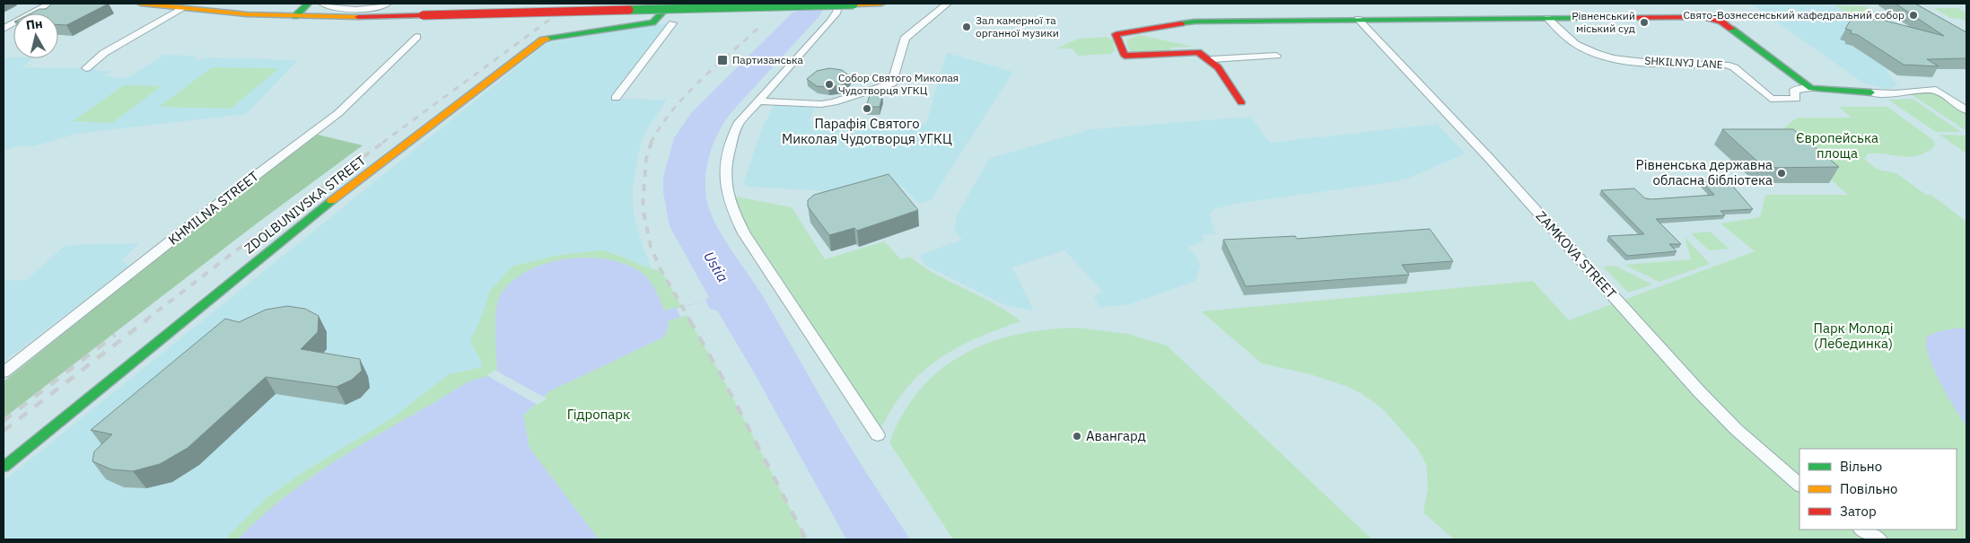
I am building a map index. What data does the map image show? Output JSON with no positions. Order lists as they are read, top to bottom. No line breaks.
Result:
{"streets":{"street":["SHKILNYJ LANE","ZDOLBUNIVSKA STREET","KHMILNA STREET","ZAMKOVA STREET"]},"water":["Ustia"],"parks":["Європейська площа","Парк Молоді (Лебединка)","Гідропарк"],"places":{"other":["Свято-Вознесенський кафедральний собор","Рівненський міський суд","Зал камерної та органної музики","Собор Святого Миколая Чудотворця УГКЦ","Парафія Святого Миколая Чудотворця УГКЦ","Рівненська державна обласна бібліотека","Авангард"],"transit":["Партизанська"]},"legend":["Вільно","Повільно","Затор"],"north":"top"}
